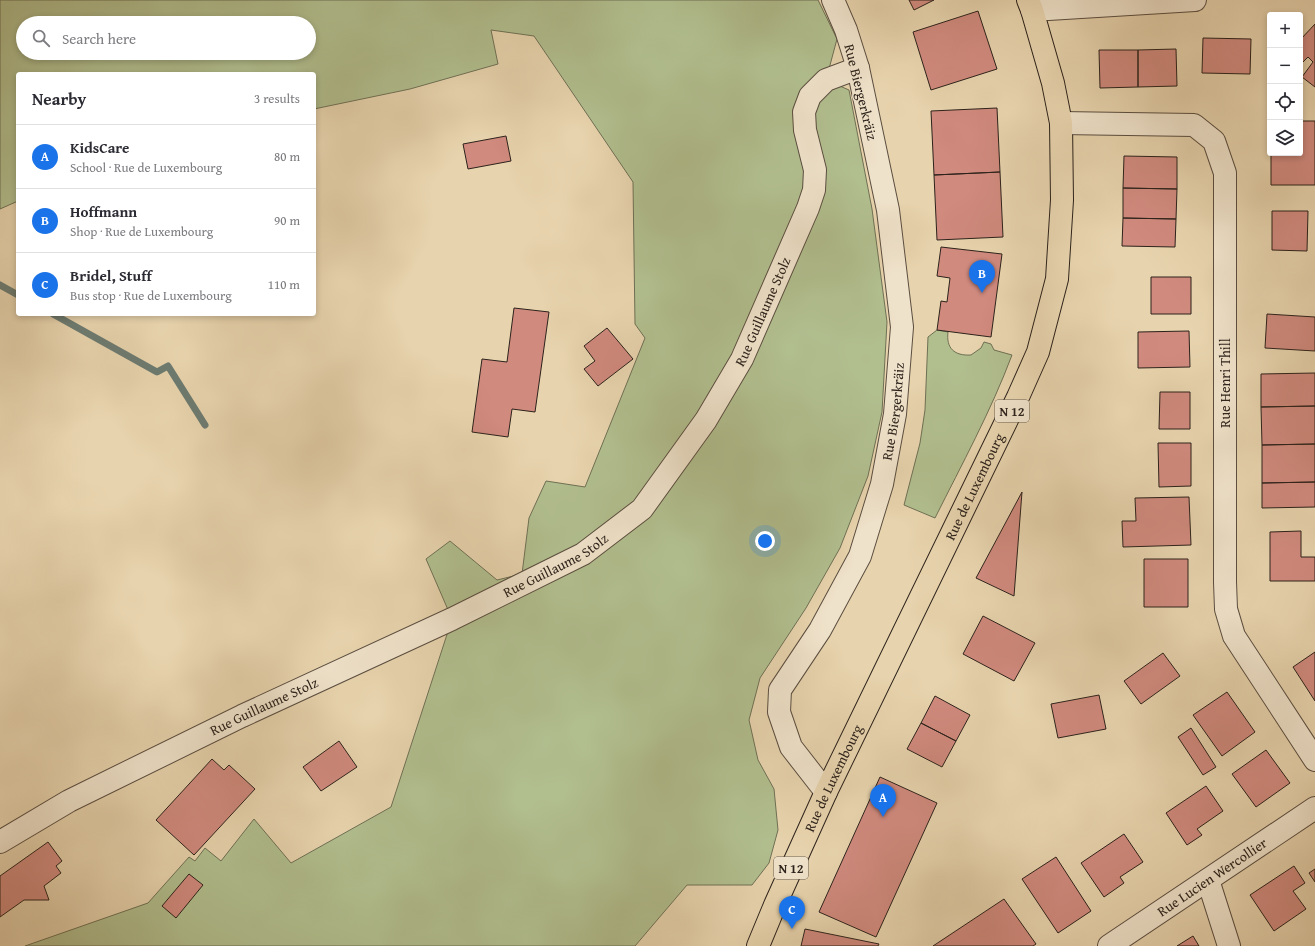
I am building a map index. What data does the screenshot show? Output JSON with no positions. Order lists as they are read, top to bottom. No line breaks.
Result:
{"streets":{"main road":["N 12","Rue de Luxembourg"],"street":["Rue Biergerkräiz","Rue Guillaume Stolz","Rue Henri Thill","Rue Lucien Wercollier"]},"crossings":[["Rue Biergerkräiz","Rue Guillaume Stolz"],["Rue Biergerkräiz","Rue de Luxembourg"],["Rue Henri Thill","Rue de Luxembourg"]],"page":{"map_buttons":["+","−"],"search":"Search here","heading":["Nearby","3 results"],"list":[{"mark":"A","name":"KidsCare","note":"School · Rue de Luxembourg","value":"80 m"},{"mark":"B","name":"Hoffmann","note":"Shop · Rue de Luxembourg","value":"90 m"},{"mark":"C","name":"Bridel, Stuff","note":"Bus stop · Rue de Luxembourg","value":"110 m"}],"pins":["B","A","C"]}}
